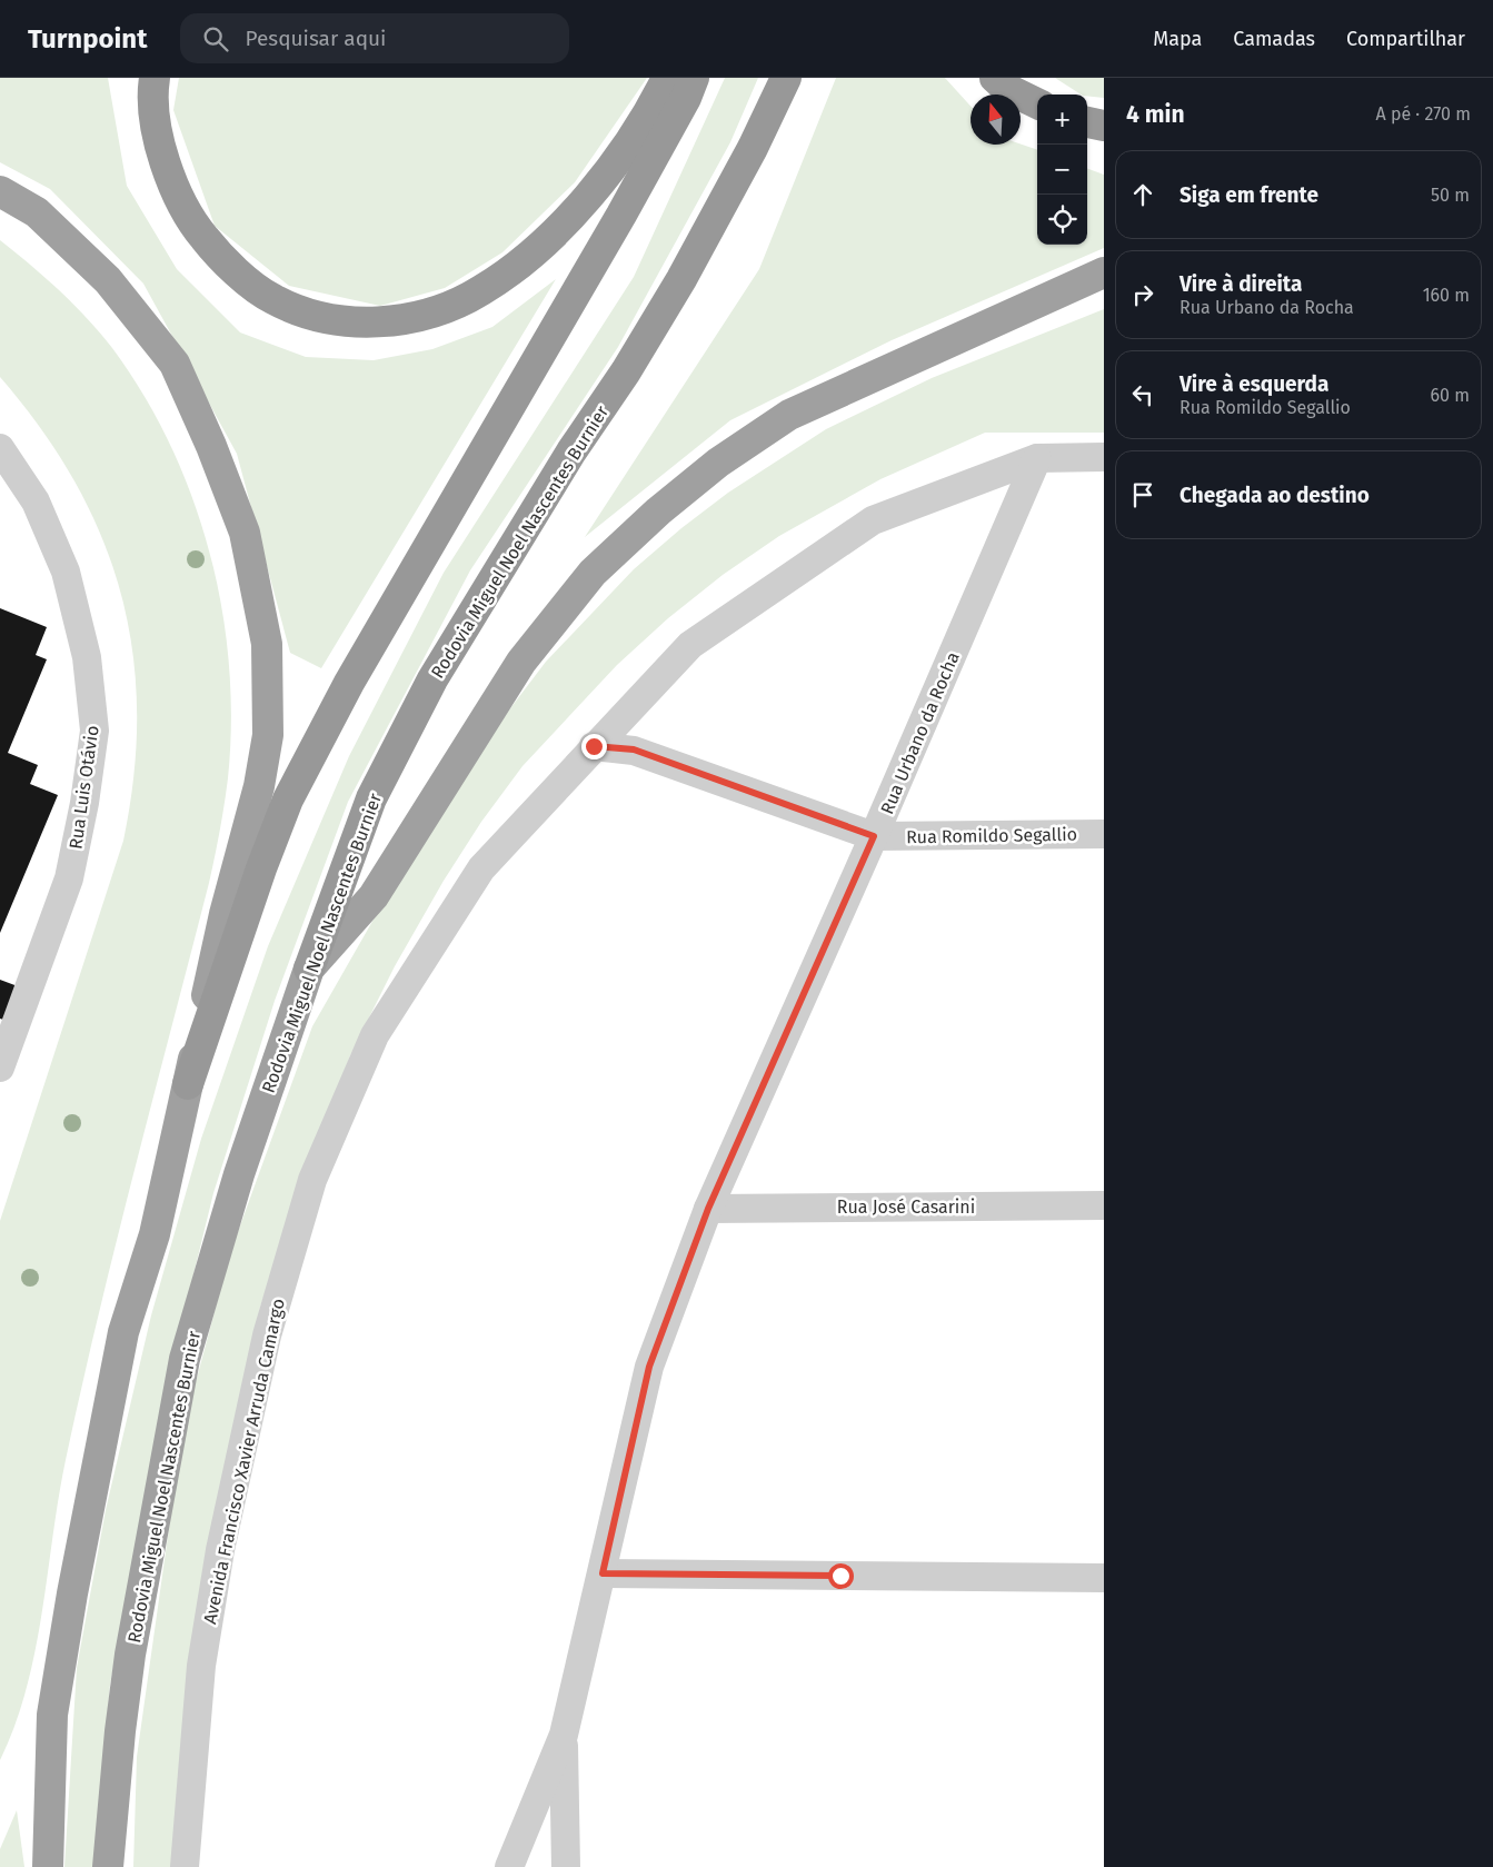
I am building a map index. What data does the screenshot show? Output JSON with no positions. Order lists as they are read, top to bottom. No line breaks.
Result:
{"streets":{"highway":["Rodovia Miguel Noel Nascentes Burnier"],"street":["Rua Urbano da Rocha","Rua Luis Otávio","Rua Romildo Segallio","Rua José Casarini","Avenida Francisco Xavier Arruda Camargo"]},"crossings":[["Rua Urbano da Rocha","Rua Romildo Segallio"],["Rua Urbano da Rocha","Rua José Casarini"],["Rua Urbano da Rocha","Avenida Francisco Xavier Arruda Camargo"],["Rua Romildo Segallio","Avenida Francisco Xavier Arruda Camargo"]],"north":"top","page":{"header":"Turnpoint","search":"Pesquisar aqui","nav":["Mapa","Camadas","Compartilhar"],"heading":["4 min","A pé · 270 m"],"map_buttons":["+","−"],"list":[["Siga em frente","50 m"],["Vire à direita","Rua Urbano da Rocha","160 m"],["Vire à esquerda","Rua Romildo Segallio","60 m"],"Chegada ao destino"]}}
